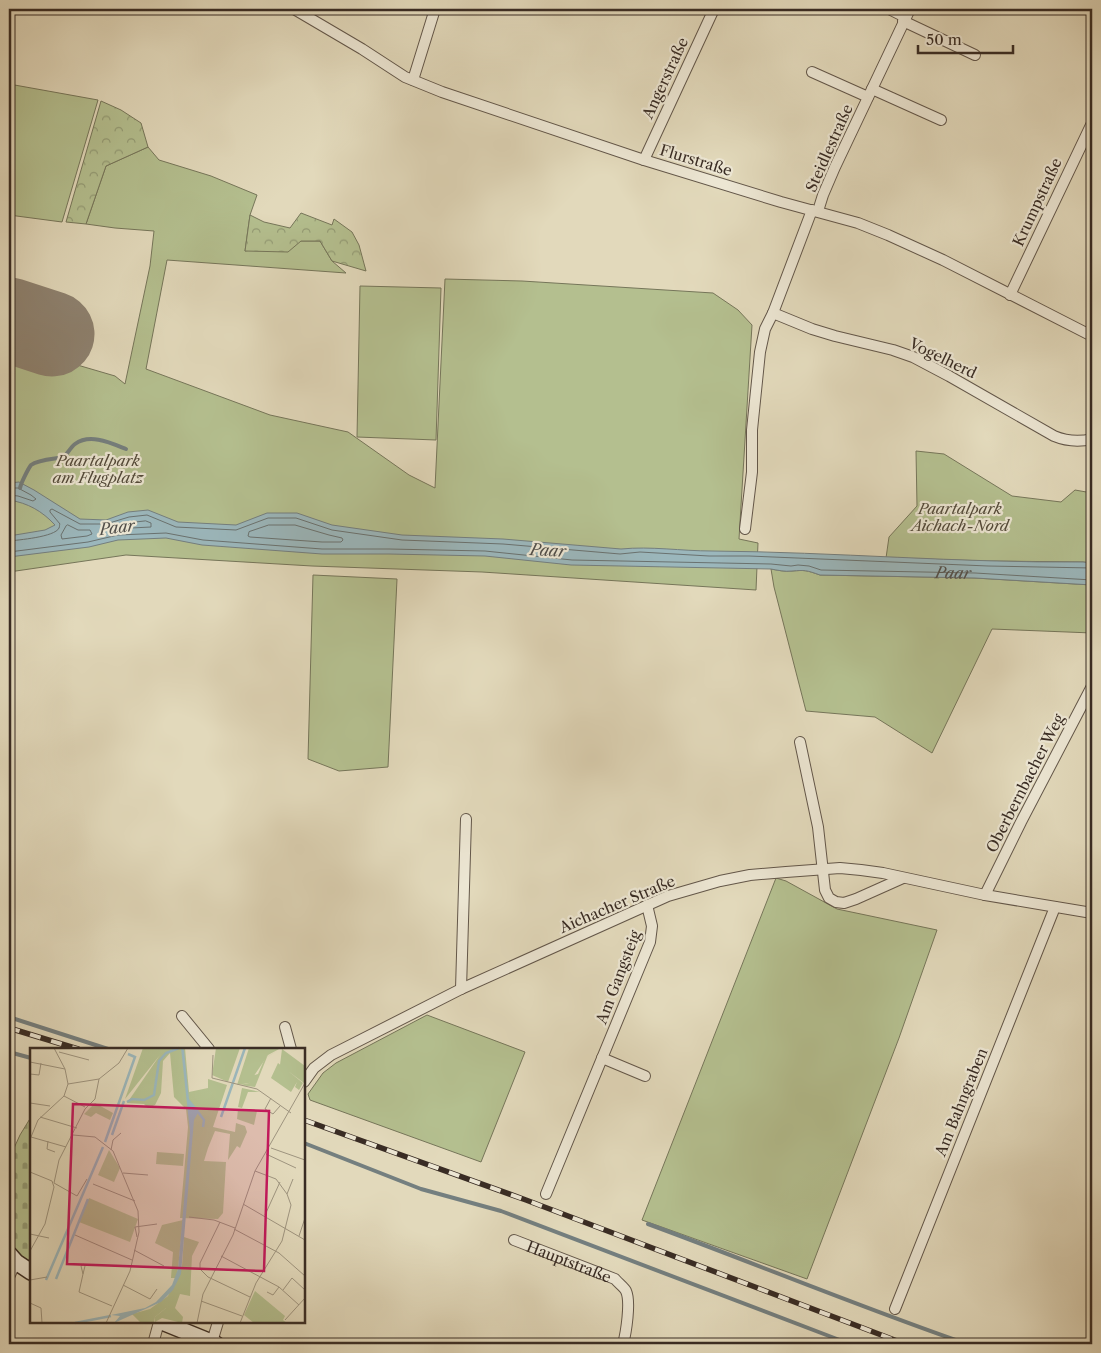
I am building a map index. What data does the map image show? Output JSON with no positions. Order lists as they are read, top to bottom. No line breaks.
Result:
{"streets":{"street":["Angerstraße","Steidlestraße","Flurstraße","Krumpstraße","Vogelherd","Oberbernbacher Weg","Aichacher Straße","Am Gangsteig","Am Bahngraben","Hauptstraße"]},"crossings":[["Angerstraße","Flurstraße"],["Steidlestraße","Flurstraße"],["Flurstraße","Krumpstraße"],["Aichacher Straße","Am Gangsteig"]],"water":["Paar"],"parks":["Paartalpark am Flugplatz","Paartalpark Aichach-Nord"],"scale_bar":"50 m"}
